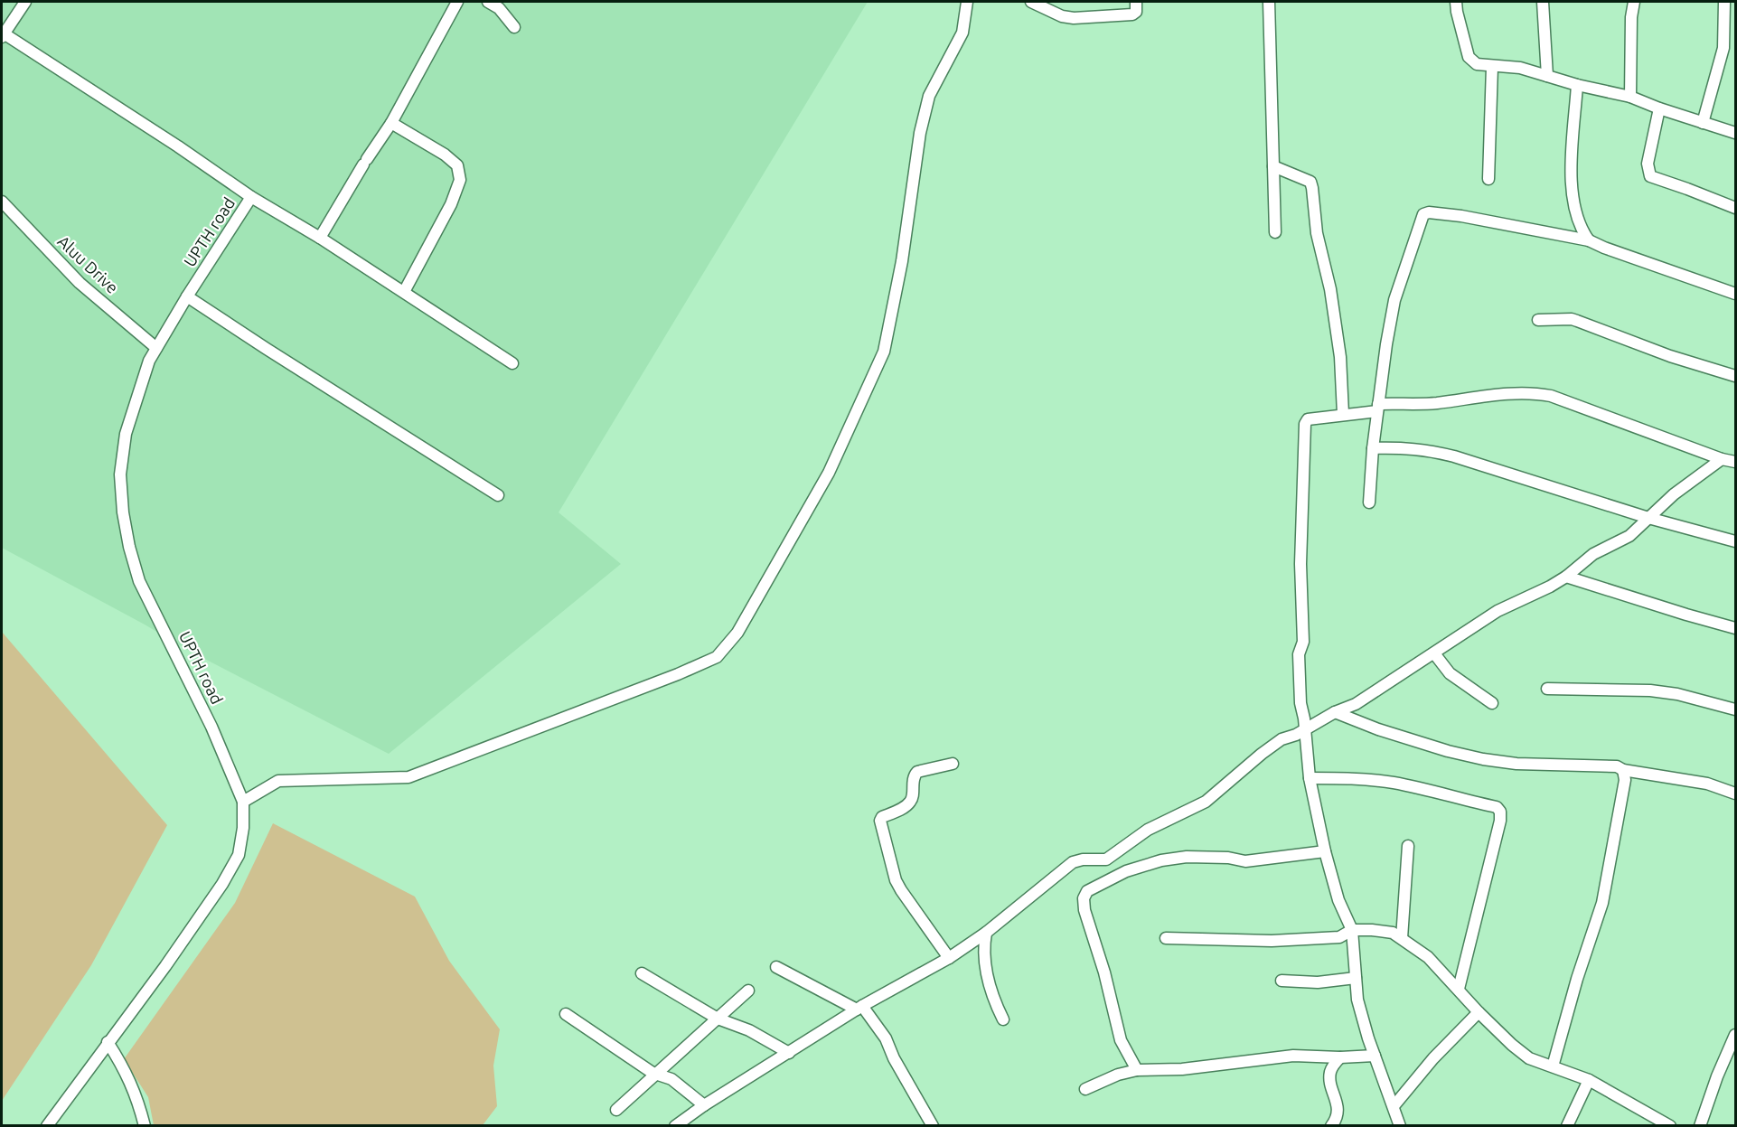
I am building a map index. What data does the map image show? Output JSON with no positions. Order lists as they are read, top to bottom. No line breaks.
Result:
{"streets":{"street":["UPTH road","Aluu Drive"]},"crossings":[["UPTH road","Aluu Drive"]]}
